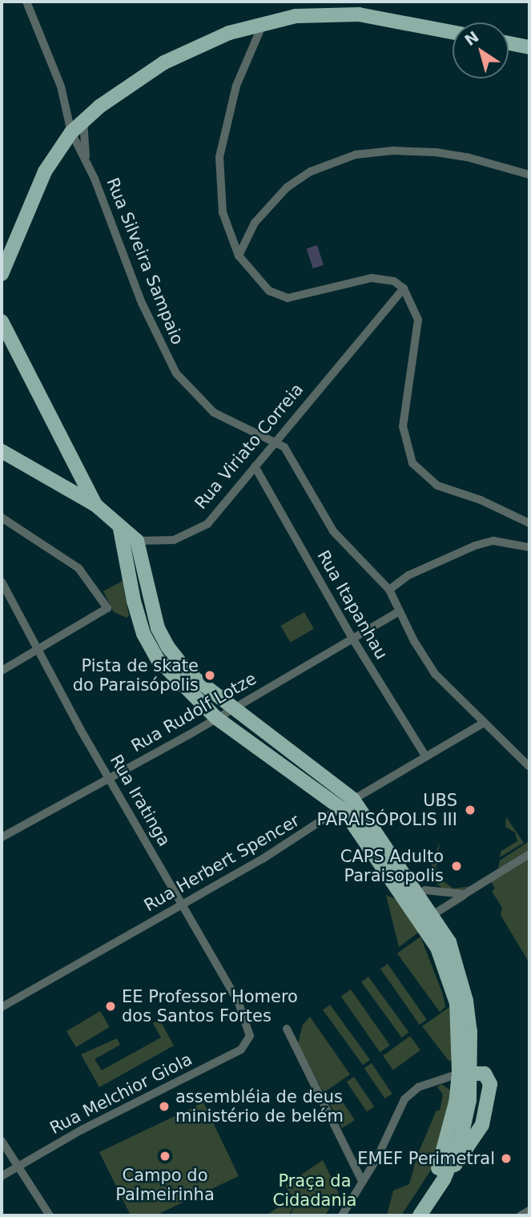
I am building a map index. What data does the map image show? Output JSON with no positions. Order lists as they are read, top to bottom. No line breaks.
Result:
{"streets":{"street":["Rua Silveira Sampaio","Rua Viriato Correia","Rua Itapanhau","Rua Rudolf Lotze","Rua Iratinga","Rua Herbert Spencer","Rua Melchior Giola"]},"crossings":[["Rua Silveira Sampaio","Rua Viriato Correia"],["Rua Silveira Sampaio","Rua Rudolf Lotze"],["Rua Silveira Sampaio","Rua Herbert Spencer"],["Rua Viriato Correia","Rua Itapanhau"],["Rua Itapanhau","Rua Rudolf Lotze"],["Rua Itapanhau","Rua Herbert Spencer"],["Rua Rudolf Lotze","Rua Iratinga"],["Rua Iratinga","Rua Herbert Spencer"],["Rua Iratinga","Rua Melchior Giola"]],"parks":["Praça da Cidadania"],"places":["Pista de skate do Paraisópolis","UBS PARAISÓPOLIS III","CAPS Adulto Paraisopolis","EE Professor Homero dos Santos Fortes","assembléia de deus ministério de belém","Campo do Palmeirinha","EMEF Perimetral"],"north":"top left"}
